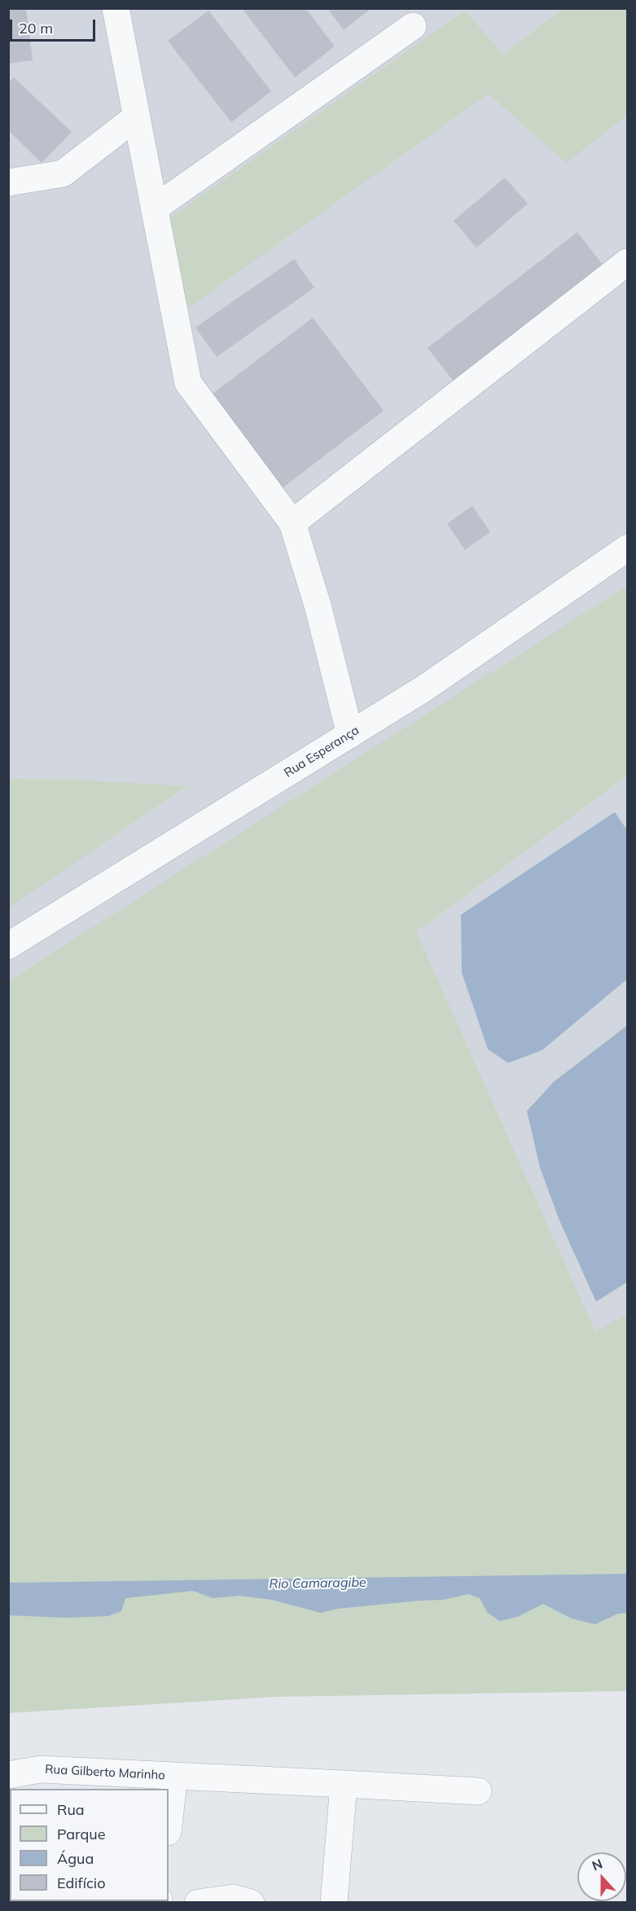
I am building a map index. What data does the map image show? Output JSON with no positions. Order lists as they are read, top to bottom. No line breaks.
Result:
{"streets":{"street":["Rua Esperança","Rua Gilberto Marinho"]},"water":["Rio Camaragibe"],"legend":["Rua","Parque","Água","Edifício"],"scale_bar":"20 m","north":"top"}
